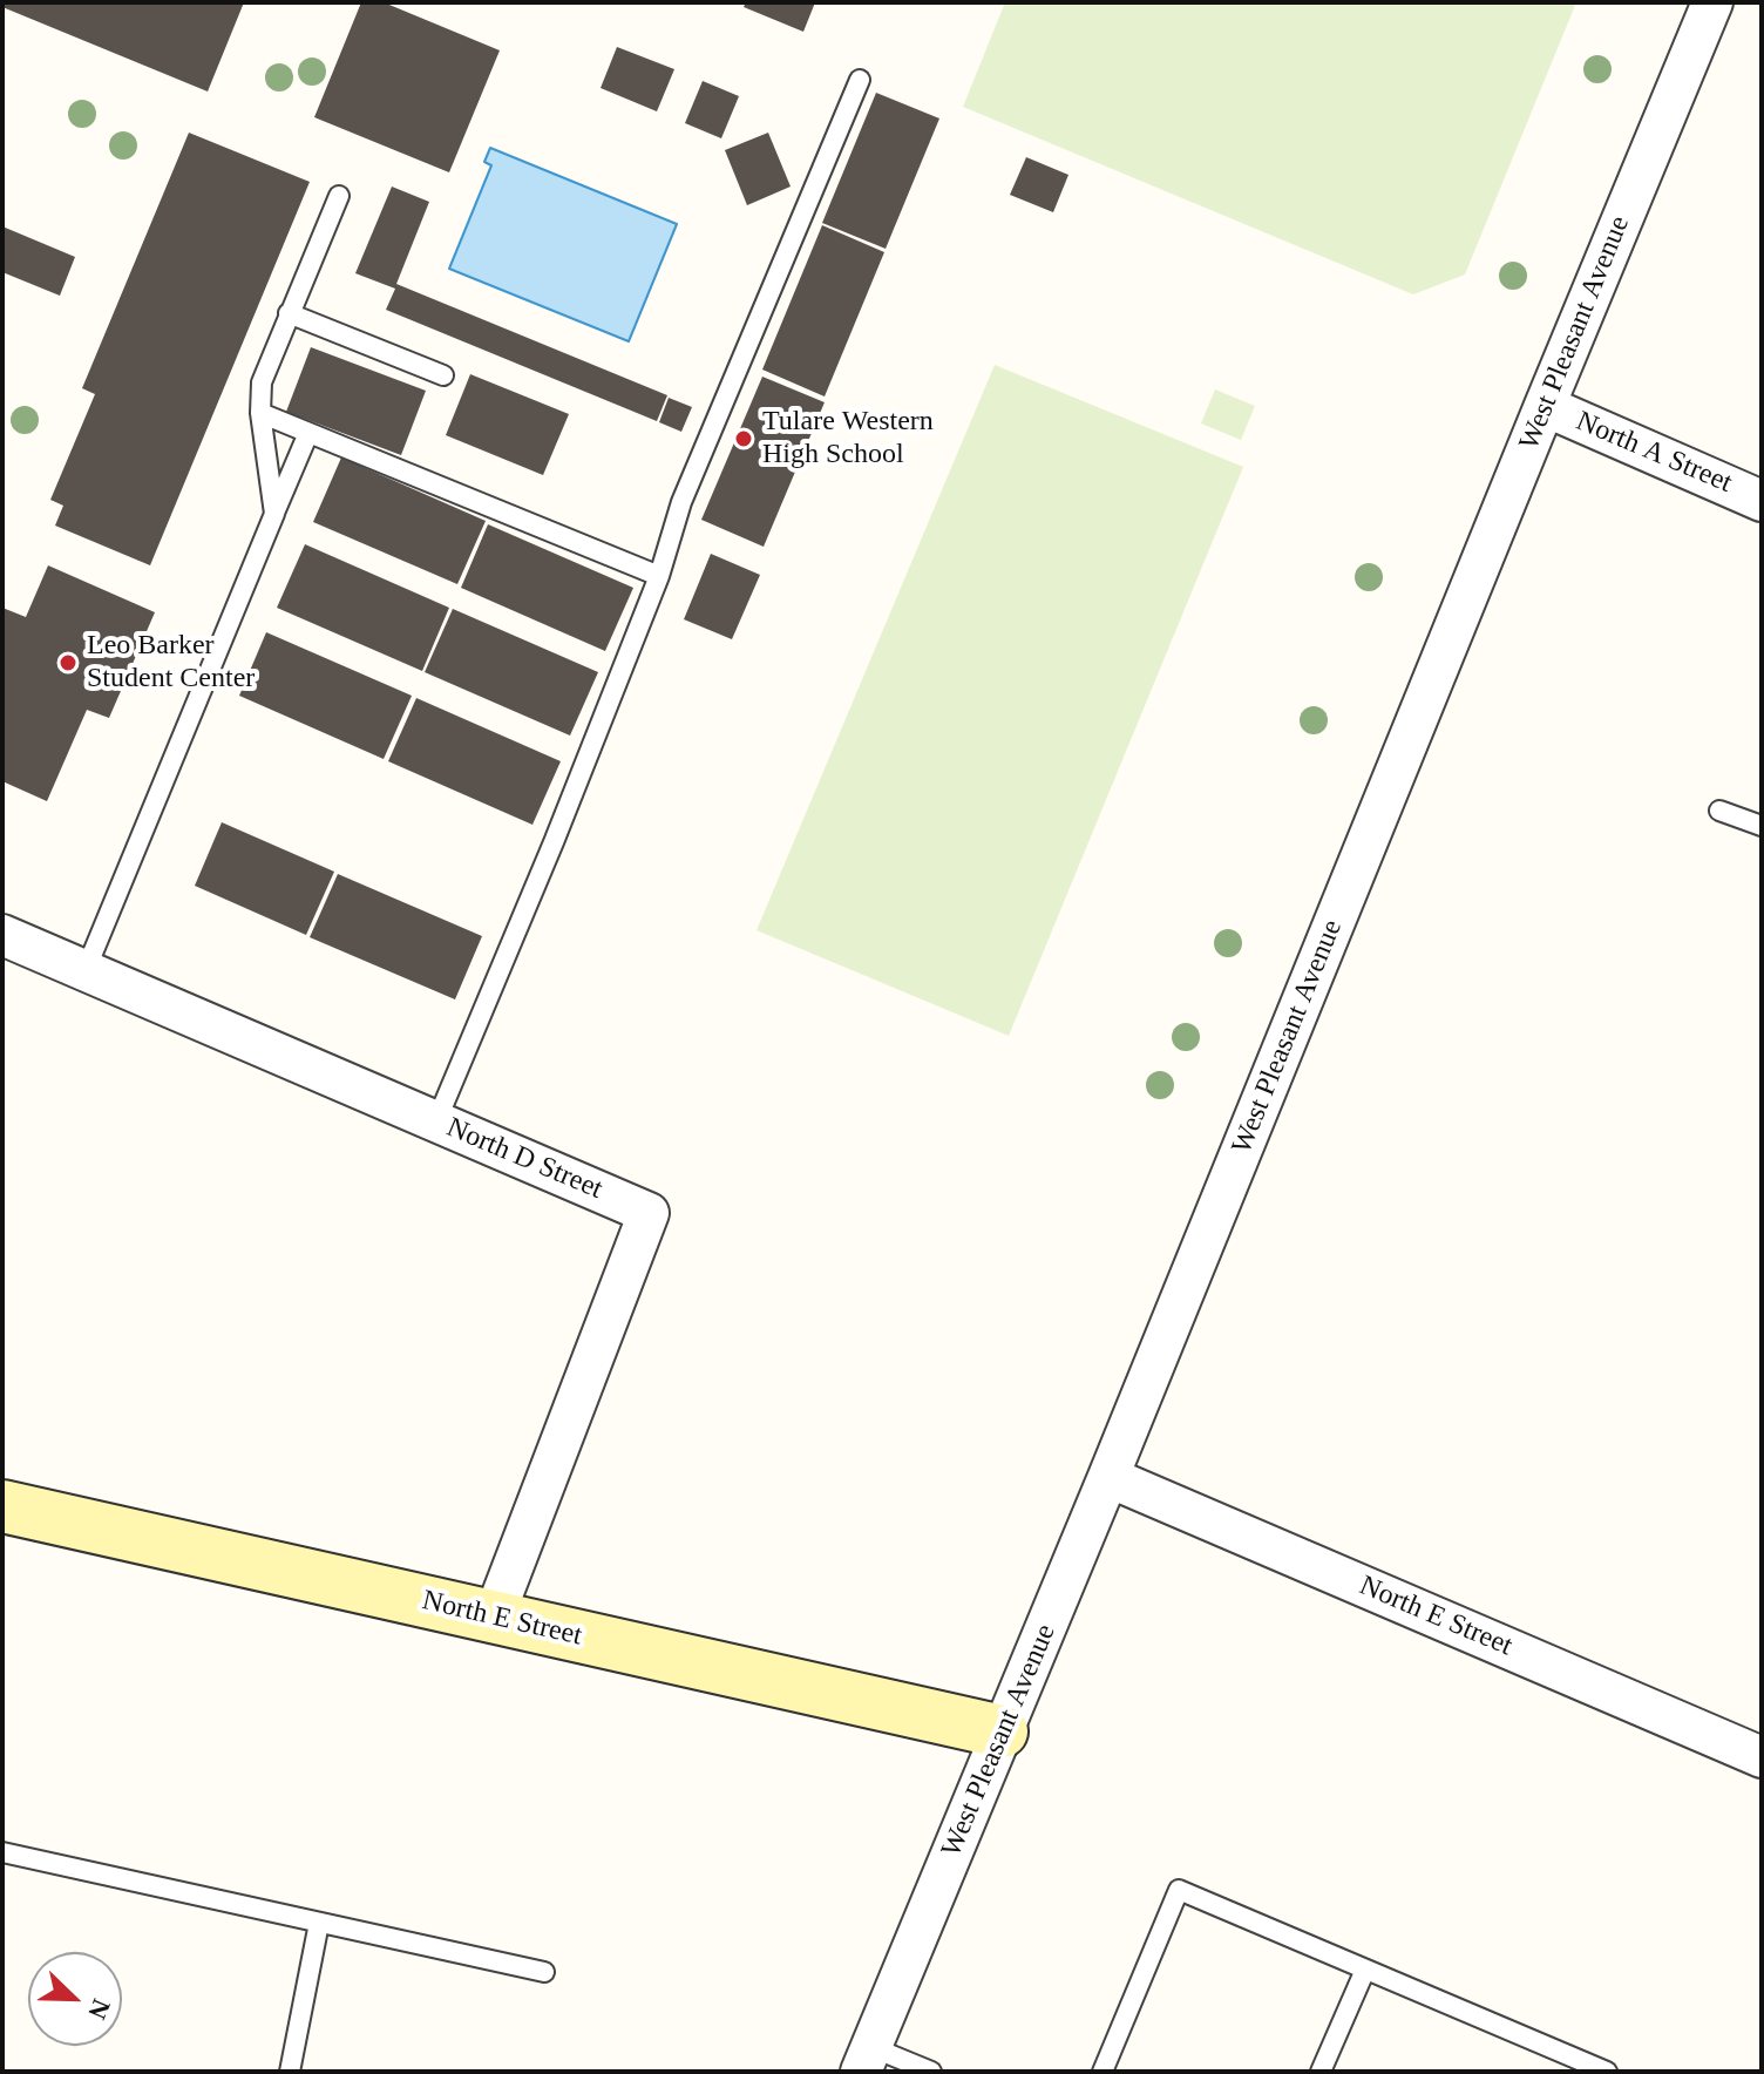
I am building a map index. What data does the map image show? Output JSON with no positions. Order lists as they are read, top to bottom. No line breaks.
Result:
{"streets":{"street":["West Pleasant Avenue","North A Street","North D Street","North E Street"]},"crossings":[["West Pleasant Avenue","North A Street"],["West Pleasant Avenue","North E Street"],["North D Street","North E Street"]],"places":["Tulare Western High School","Leo Barker Student Center"],"north":"bottom right"}
